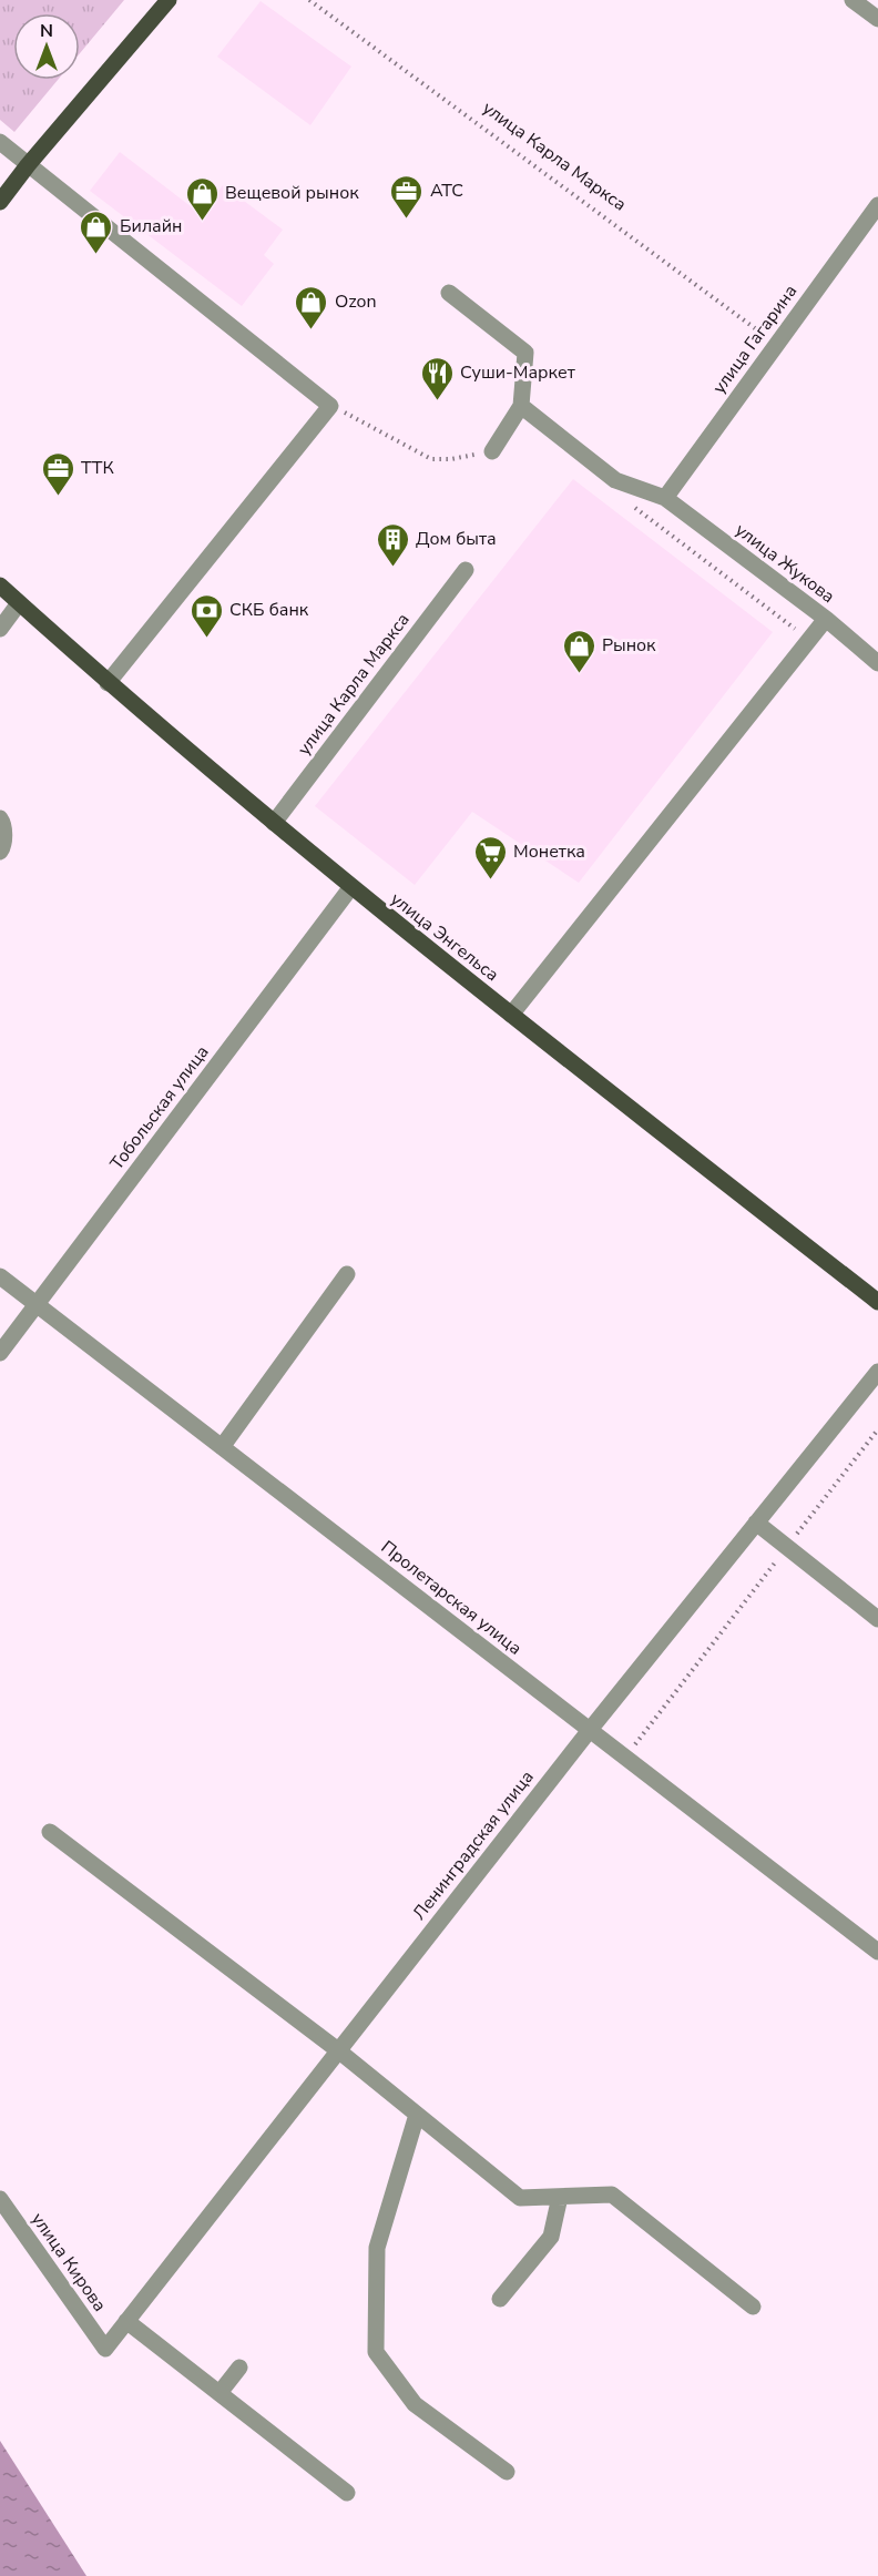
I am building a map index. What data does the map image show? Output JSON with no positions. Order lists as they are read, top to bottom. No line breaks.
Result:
{"streets":{"main road":["улица Энгельса"],"street":["улица Карла Маркса","улица Гагарина","улица Жукова","Тобольская улица","Пролетарская улица","Ленинградская улица","улица Кирова"]},"crossings":[["улица Карла Маркса","улица Гагарина"],["улица Карла Маркса","улица Энгельса"],["улица Гагарина","улица Жукова"],["улица Энгельса","Тобольская улица"],["Тобольская улица","Пролетарская улица"],["Пролетарская улица","Ленинградская улица"],["Ленинградская улица","улица Кирова"]],"places":{"office":["АТС","ТТК"],"shop":["Вещевой рынок","Билайн","Ozon","Рынок"],"restaurant":["Суши-Маркет"],"building":["Дом быта"],"bank":["СКБ банк"],"supermarket":["Монетка"]},"north":"top"}
